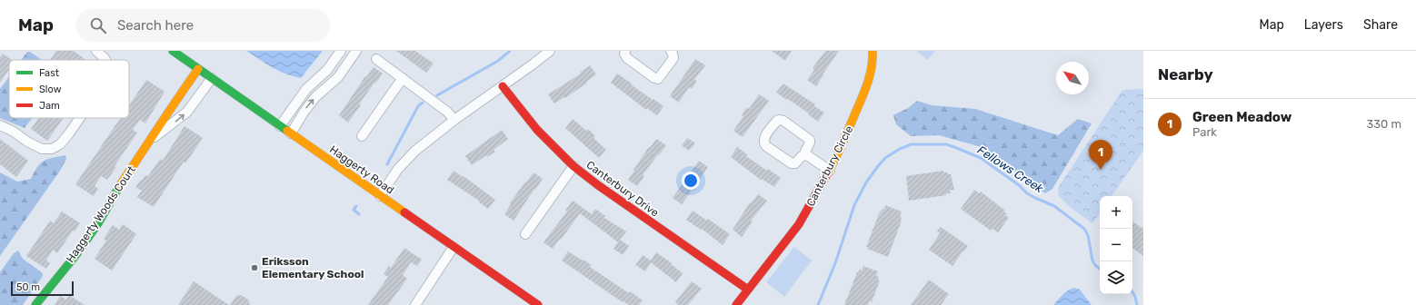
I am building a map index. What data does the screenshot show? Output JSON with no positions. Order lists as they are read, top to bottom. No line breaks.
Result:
{"streets":{"street":["Canterbury Circle","Haggerty Road","Canterbury Drive","Haggerty Woods Court"]},"crossings":[["Canterbury Circle","Canterbury Drive"],["Haggerty Road","Haggerty Woods Court"]],"water":["Fellows Creek"],"places":["Eriksson Elementary School"],"legend":["Fast","Slow","Jam"],"scale_bar":"50 m","north":"top left","page":{"header":"Map","search":"Search here","nav":["Map","Layers","Share"],"heading":"Nearby","list":[{"mark":"1","name":"Green Meadow","note":"Park","value":"330 m"}],"pins":"1","map_buttons":["+","−"],"scale":"50 m"}}
